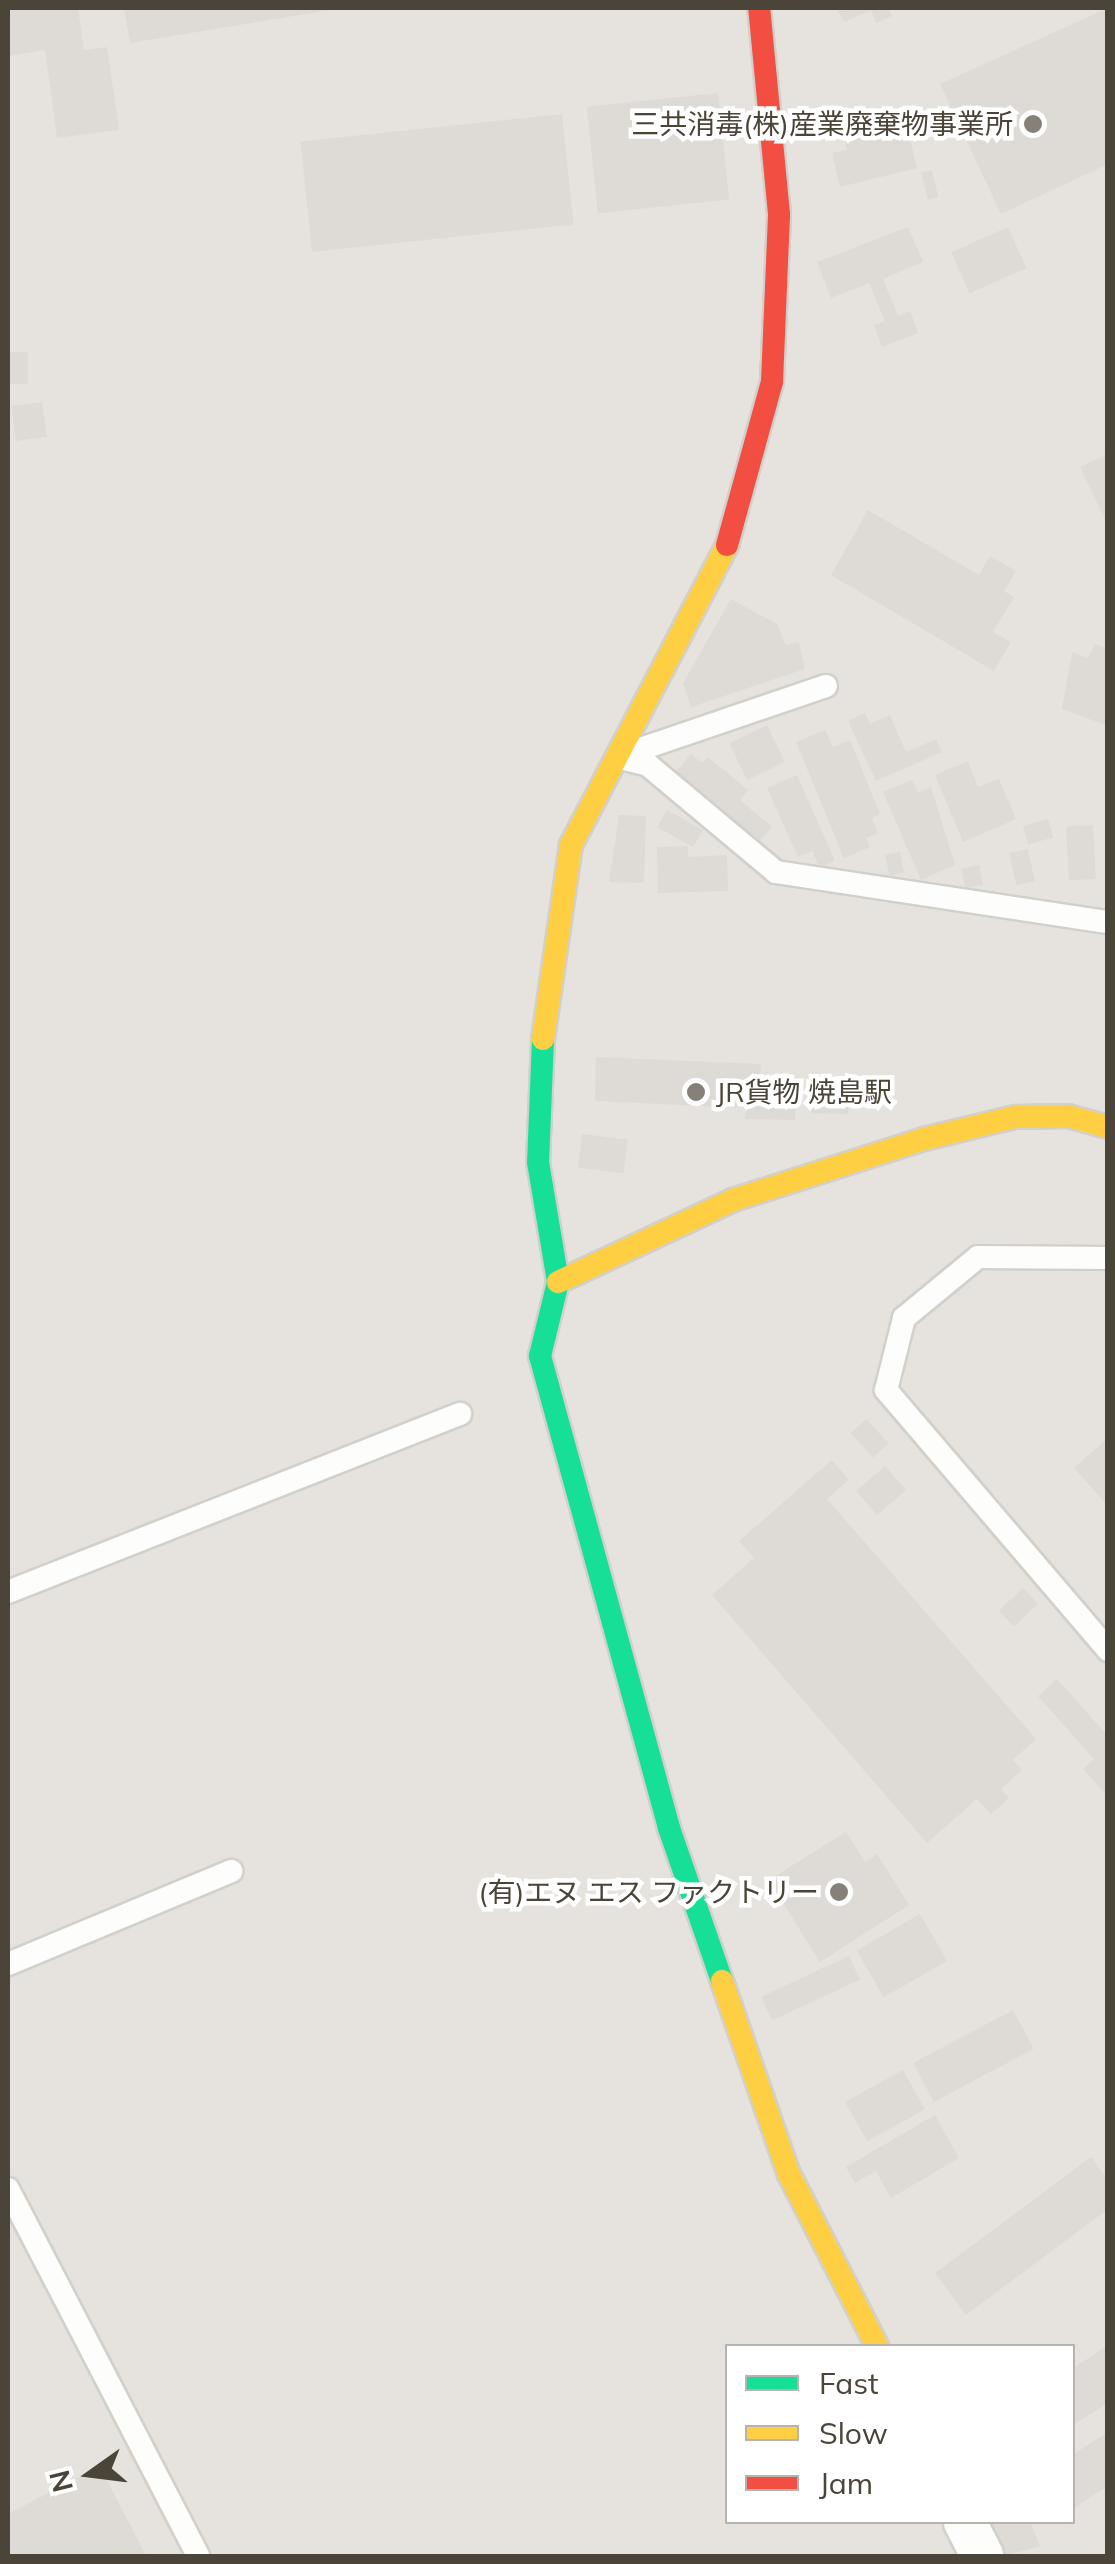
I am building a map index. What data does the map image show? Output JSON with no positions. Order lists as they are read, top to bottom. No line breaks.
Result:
{"places":["三共消毒(株)産業廃棄物事業所","JR貨物 焼島駅","(有)エヌ エス ファクトリー"],"legend":["Fast","Slow","Jam"],"north":"left"}
